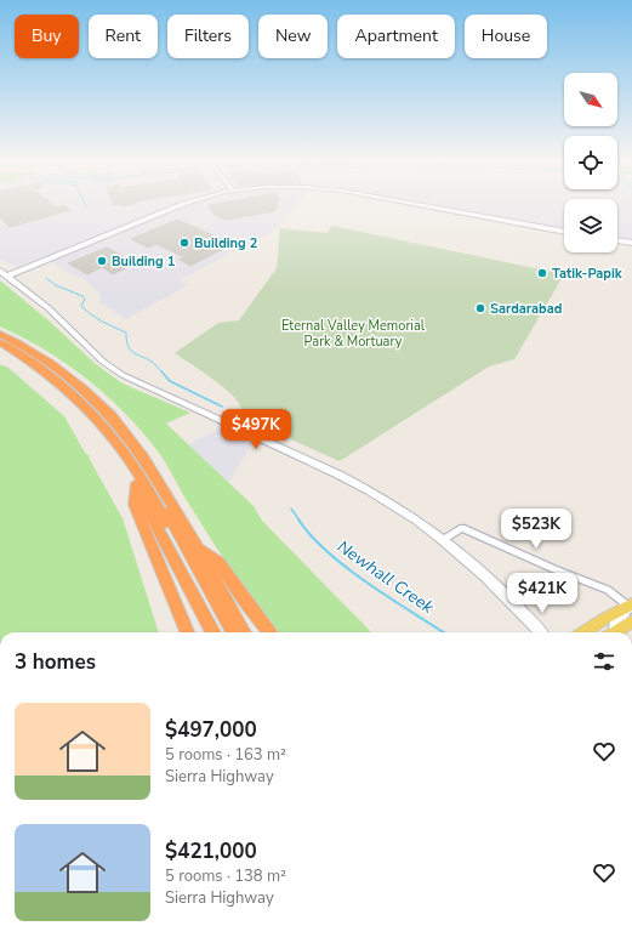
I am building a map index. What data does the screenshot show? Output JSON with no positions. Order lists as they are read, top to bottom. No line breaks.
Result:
{"water":["Newhall Creek"],"parks":["Eternal Valley Memorial Park & Mortuary"],"places":["Building 2","Building 1","Tatik-Papik","Sardarabad"],"north":"bottom right","page":{"chip":["Buy","Rent","Filters","New","Apartment","House"],"price":["$497K","$523K","$421K"],"heading":"3 homes","list":[{"name":"$497,000","note":"5 rooms · 163 m² · Sierra Highway"},{"name":"$421,000","note":"5 rooms · 138 m² · Sierra Highway"}]}}
